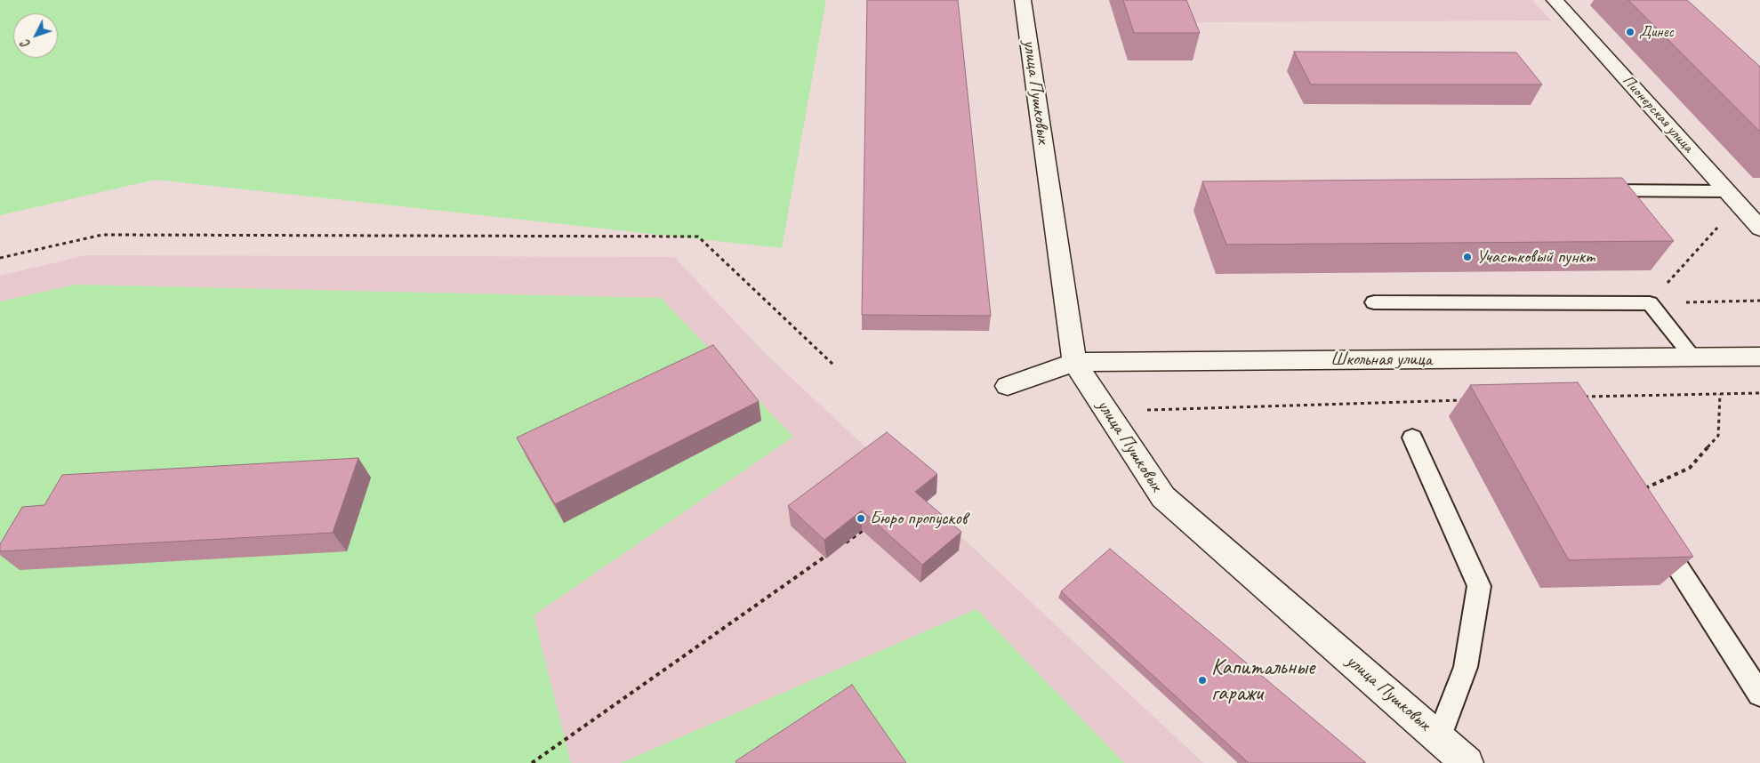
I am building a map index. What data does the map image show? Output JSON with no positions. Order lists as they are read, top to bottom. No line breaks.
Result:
{"streets":{"street":["улица Пушковых","Пионерская улица","Школьная улица"]},"crossings":[["улица Пушковых","Школьная улица"]],"places":["Динес","Участковый пункт","Бюро пропусков","Капитальные гаражи"],"north":"bottom left"}
